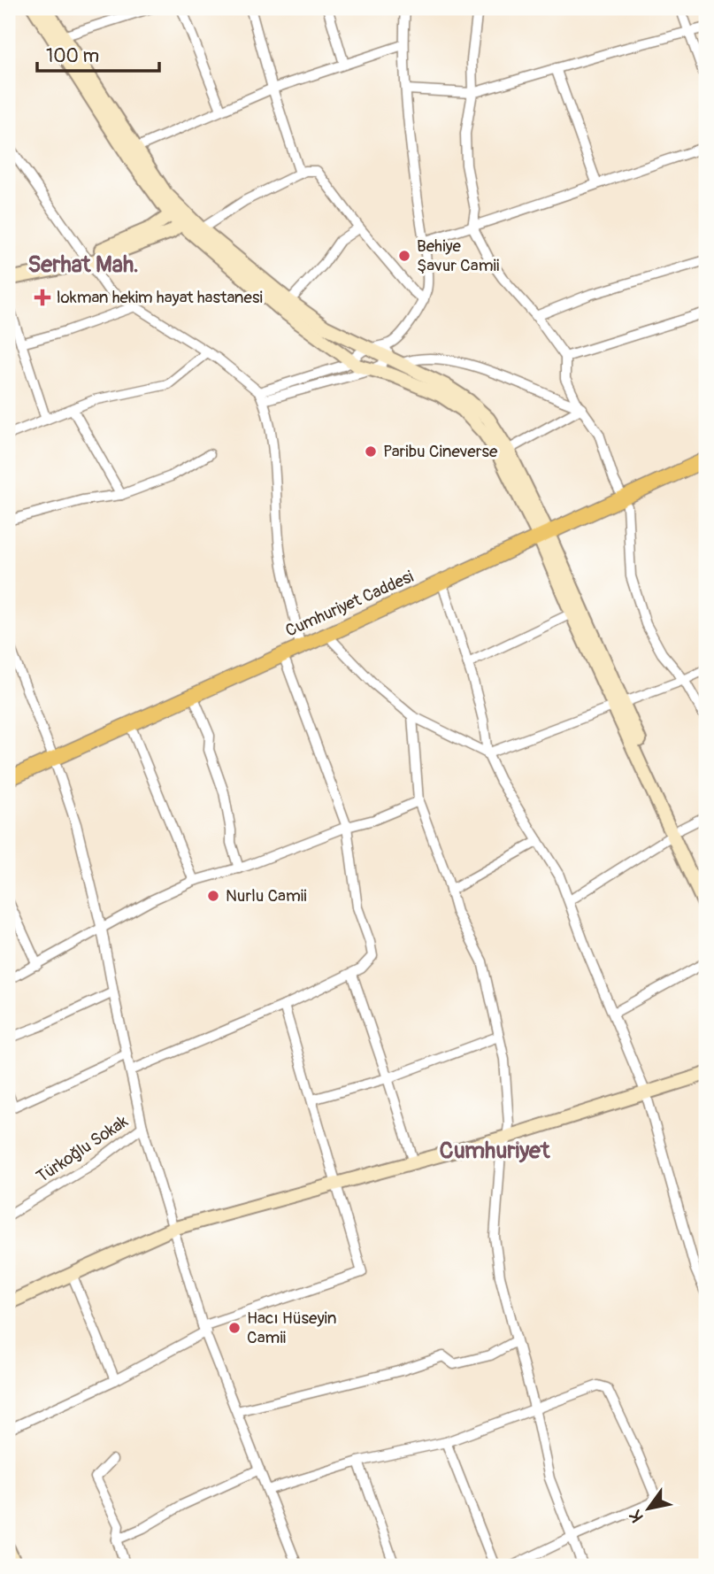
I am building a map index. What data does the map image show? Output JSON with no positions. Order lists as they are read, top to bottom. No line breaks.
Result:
{"streets":{"main road":["Cumhuriyet Caddesi"],"street":["Türkoğlu Sokak"]},"districts":["Serhat Mah.","Cumhuriyet"],"places":{"other":["Behiye Şavur Camii","Paribu Cineverse","Nurlu Camii","Hacı Hüseyin Camii"],"health":["lokman hekim hayat hastanesi"]},"scale_bar":"100 m","north":"bottom left"}
